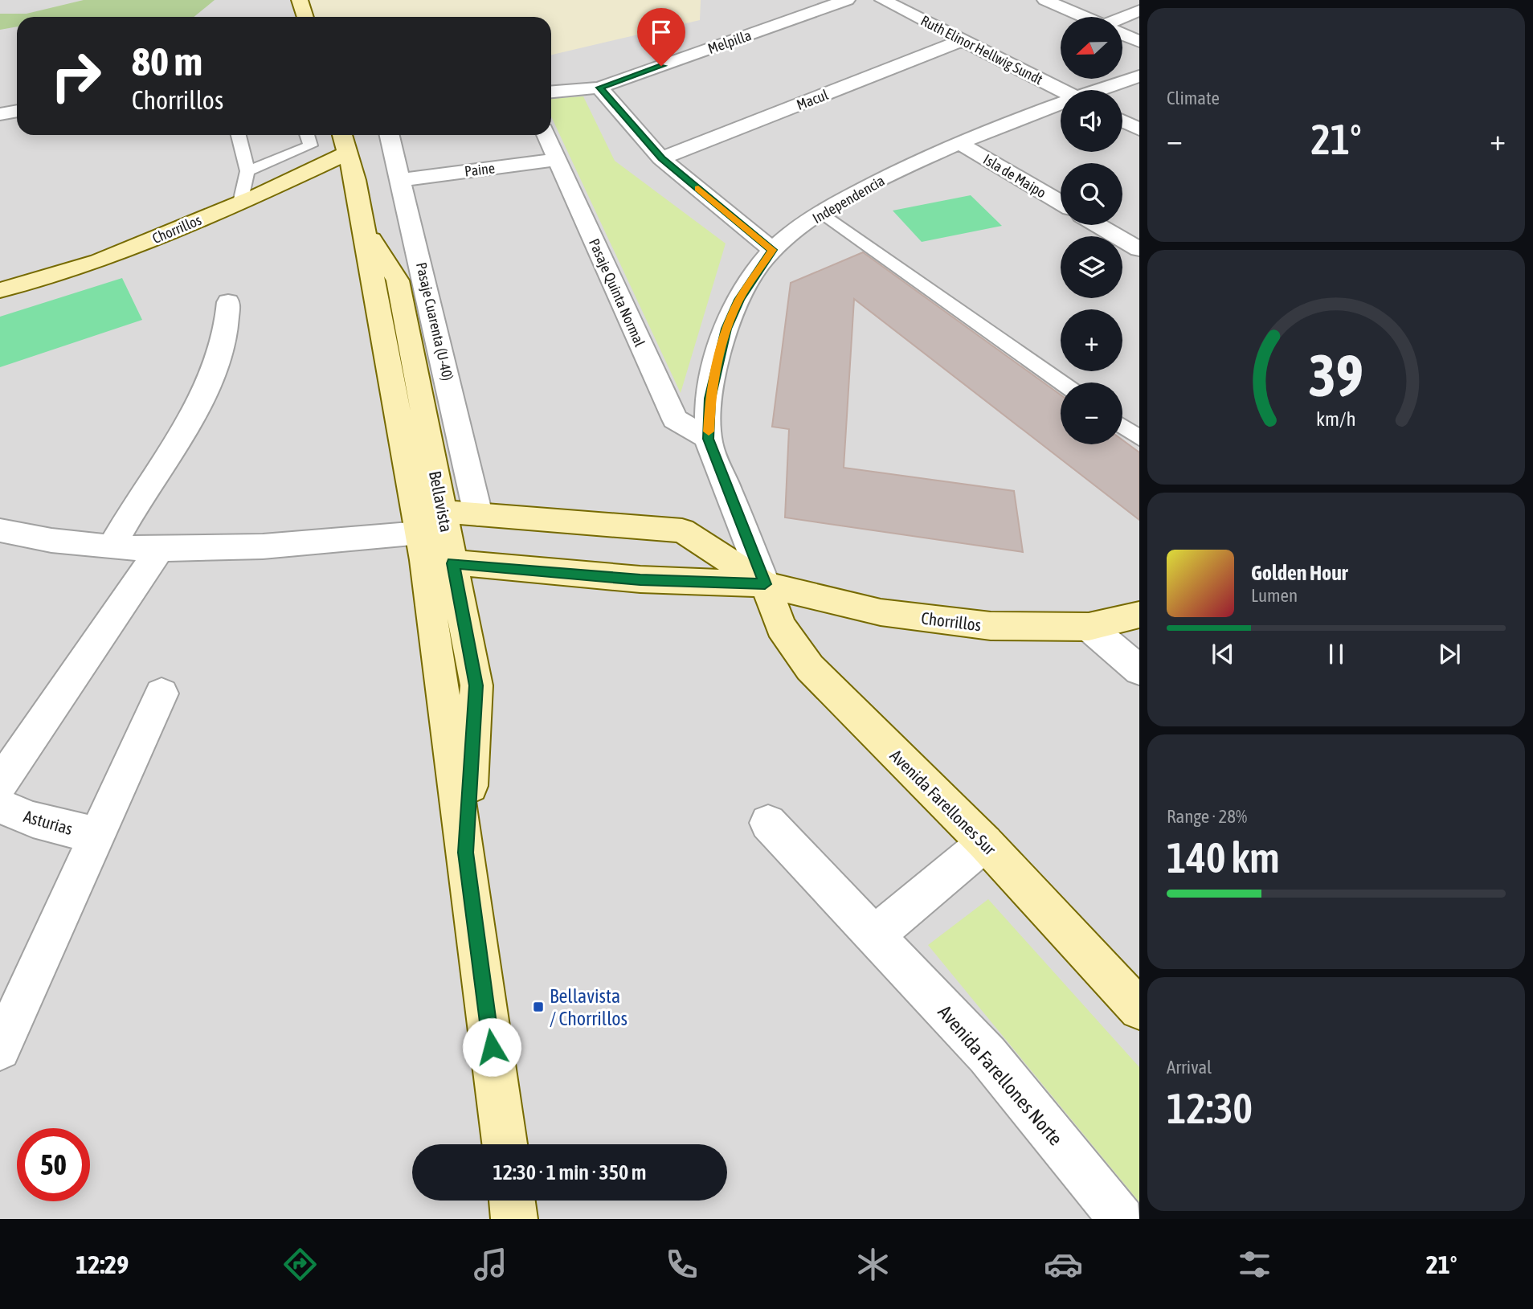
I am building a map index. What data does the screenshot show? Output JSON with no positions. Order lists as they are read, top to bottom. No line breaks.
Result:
{"streets":{"street":["Melpilla","Ruth Elinor Hellwig Sundt","Macul","Paine","Isla de Maipo","Independencia","Chorrillos","Pasaje Quinta Normal","Pasaje Cuarenta (U-40)","Bellavista","Avenida Farellones Sur","Asturias","Avenida Farellones Norte"]},"crossings":[["Ruth Elinor Hellwig Sundt","Macul"],["Paine","Pasaje Quinta Normal"],["Paine","Pasaje Cuarenta (U-40)"],["Isla de Maipo","Independencia"],["Independencia","Chorrillos"],["Independencia","Pasaje Quinta Normal"],["Independencia","Avenida Farellones Sur"],["Chorrillos","Pasaje Cuarenta (U-40)"],["Chorrillos","Bellavista"],["Chorrillos","Avenida Farellones Sur"]],"places":{"transit":["Bellavista / Chorrillos"]},"north":"left","page":{"tile":["Climate",["Range · 28%","140 km"],["Arrival","12:30"]],"map_buttons":["+","−"],"turn":["80 m","Chorrillos"],"heat":["−","21°","+"],"song":["Golden Hour","Lumen"],"limit":"50","trip":"12:30 · 1 min · 350 m","tabs":["12:29","21°"],"gauge":["39","km/h"]}}
